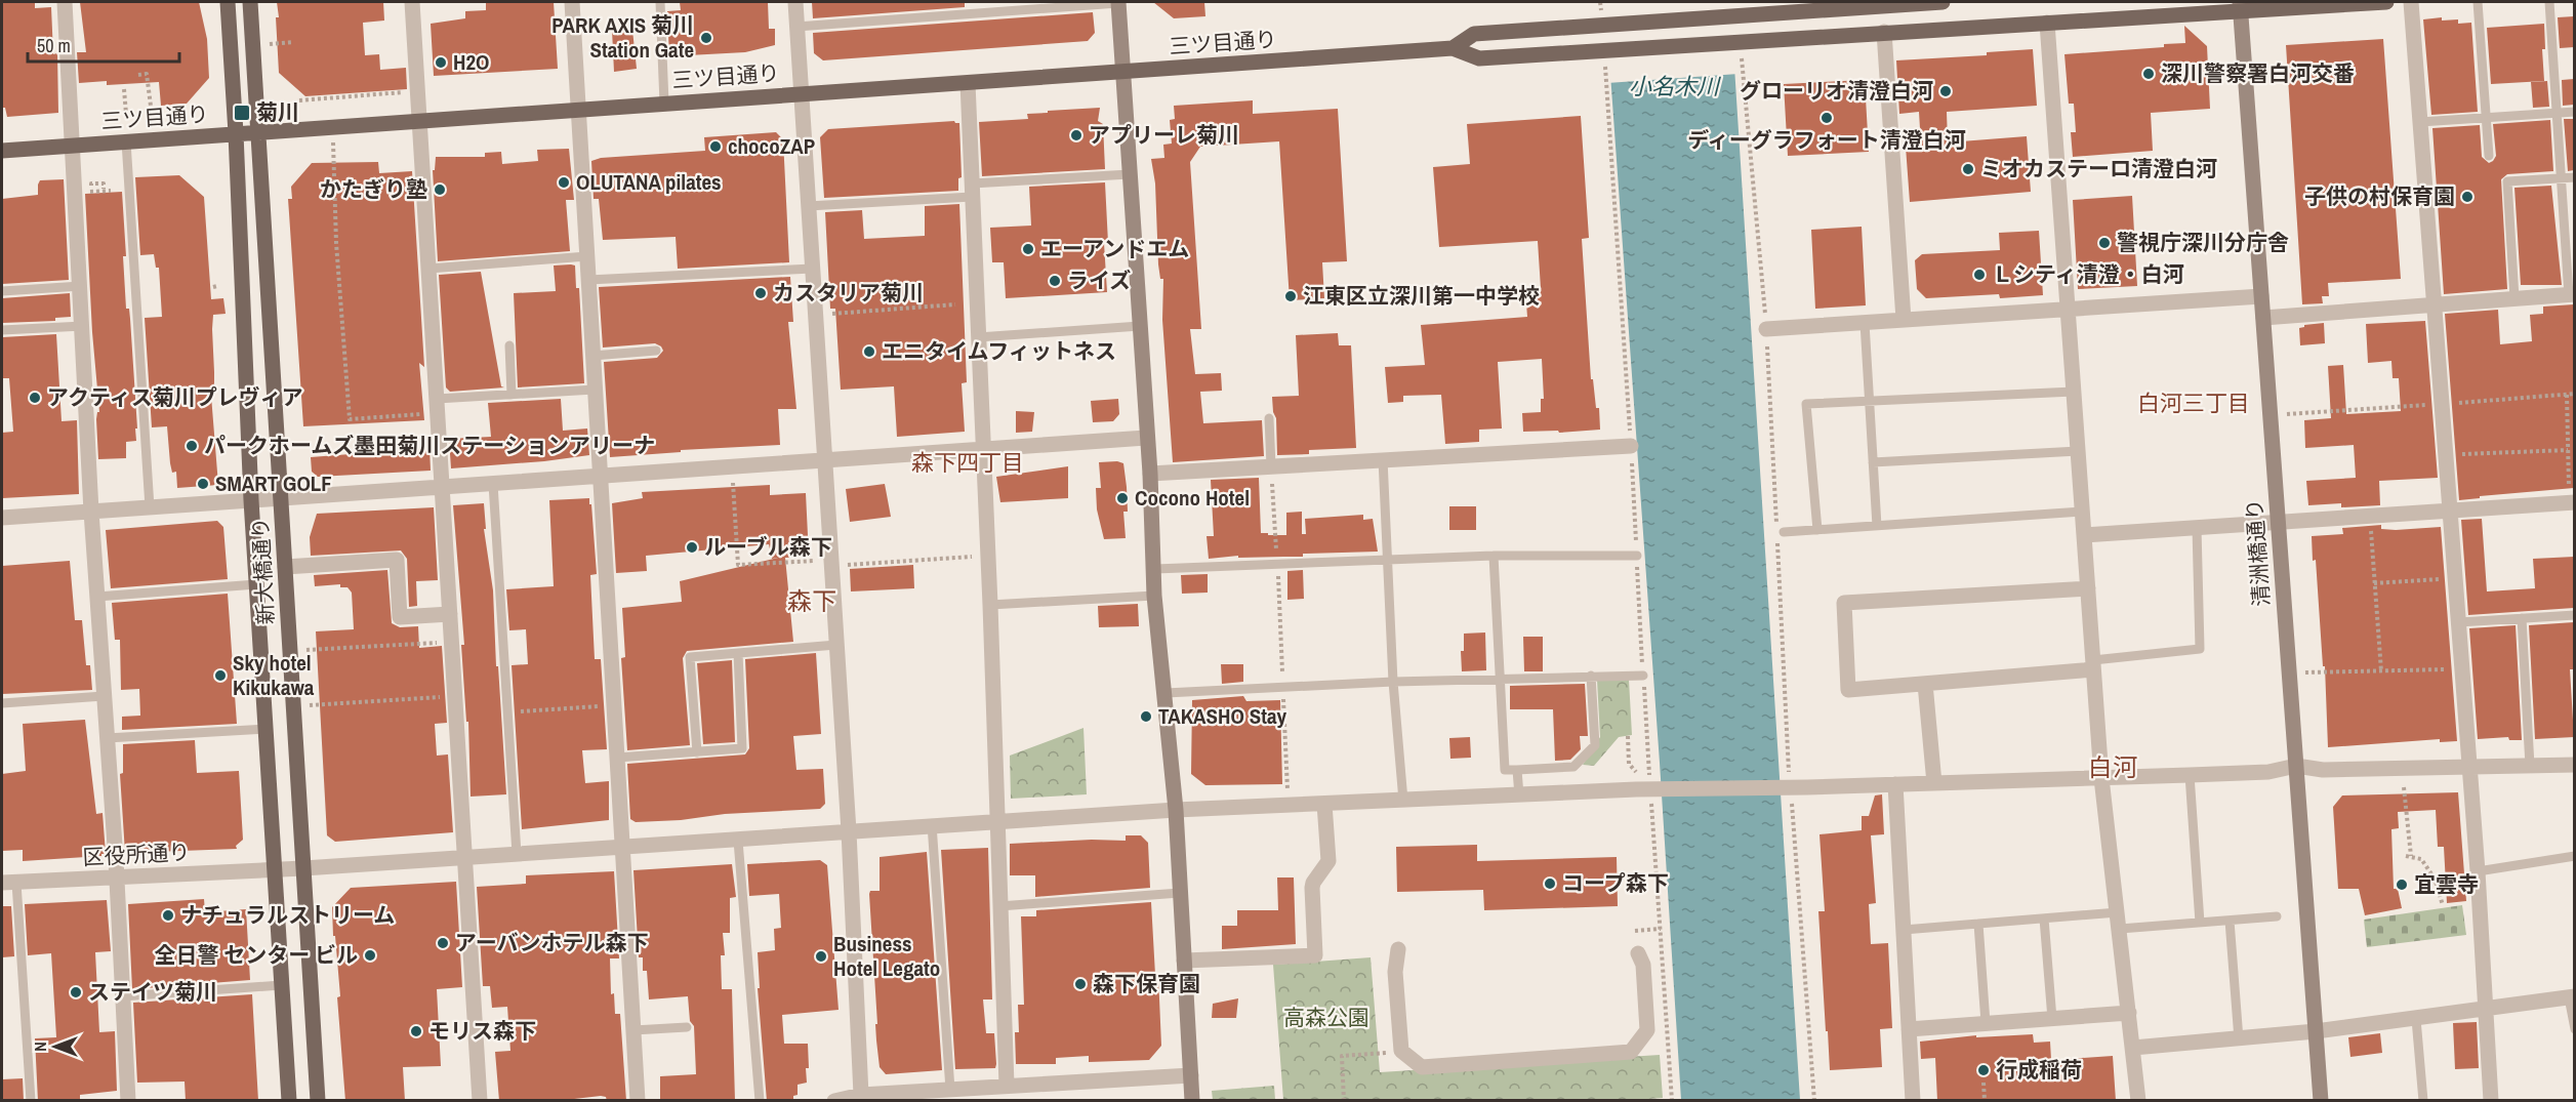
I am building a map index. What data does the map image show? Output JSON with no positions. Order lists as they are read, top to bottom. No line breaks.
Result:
{"streets":{"main road":["三ツ目通り","新大橋通り"],"street":["清洲橋通り","区役所通り"]},"crossings":[["三ツ目通り","清洲橋通り"],["三ツ目通り","新大橋通り"],["清洲橋通り","区役所通り"],["新大橋通り","区役所通り"]],"districts":["白河三丁目","森下四丁目","森下","白河"],"water":["小名木川"],"parks":["高森公園"],"places":{"other":["PARK AXIS 菊川 Station Gate","H2O","深川警察署白河交番","グローリオ清澄白河","ディーグラフォート清澄白河","アプリーレ菊川","chocoZAP","ミオカステーロ清澄白河","OLUTANA pilates","かたぎり塾","子供の村保育園","警視庁深川分庁舎","エーアンドエム","Ｌシティ清澄・白河","ライズ","カスタリア菊川","江東区立深川第一中学校","エニタイムフィットネス","アクティス菊川プレヴィア","パークホームズ墨田菊川ステーションアリーナ","SMART GOLF","Cocono Hotel","ルーブル森下","Sky hotel Kikukawa","TAKASHO Stay","コープ森下","宜雲寺","ナチュラルストリーム","アーバンホテル森下","全日警 センター ビル","Business Hotel Legato","森下保育園","ステイツ菊川","モリス森下","行成稲荷"],"transit":["菊川"]},"scale_bar":"50 m","north":"left"}
